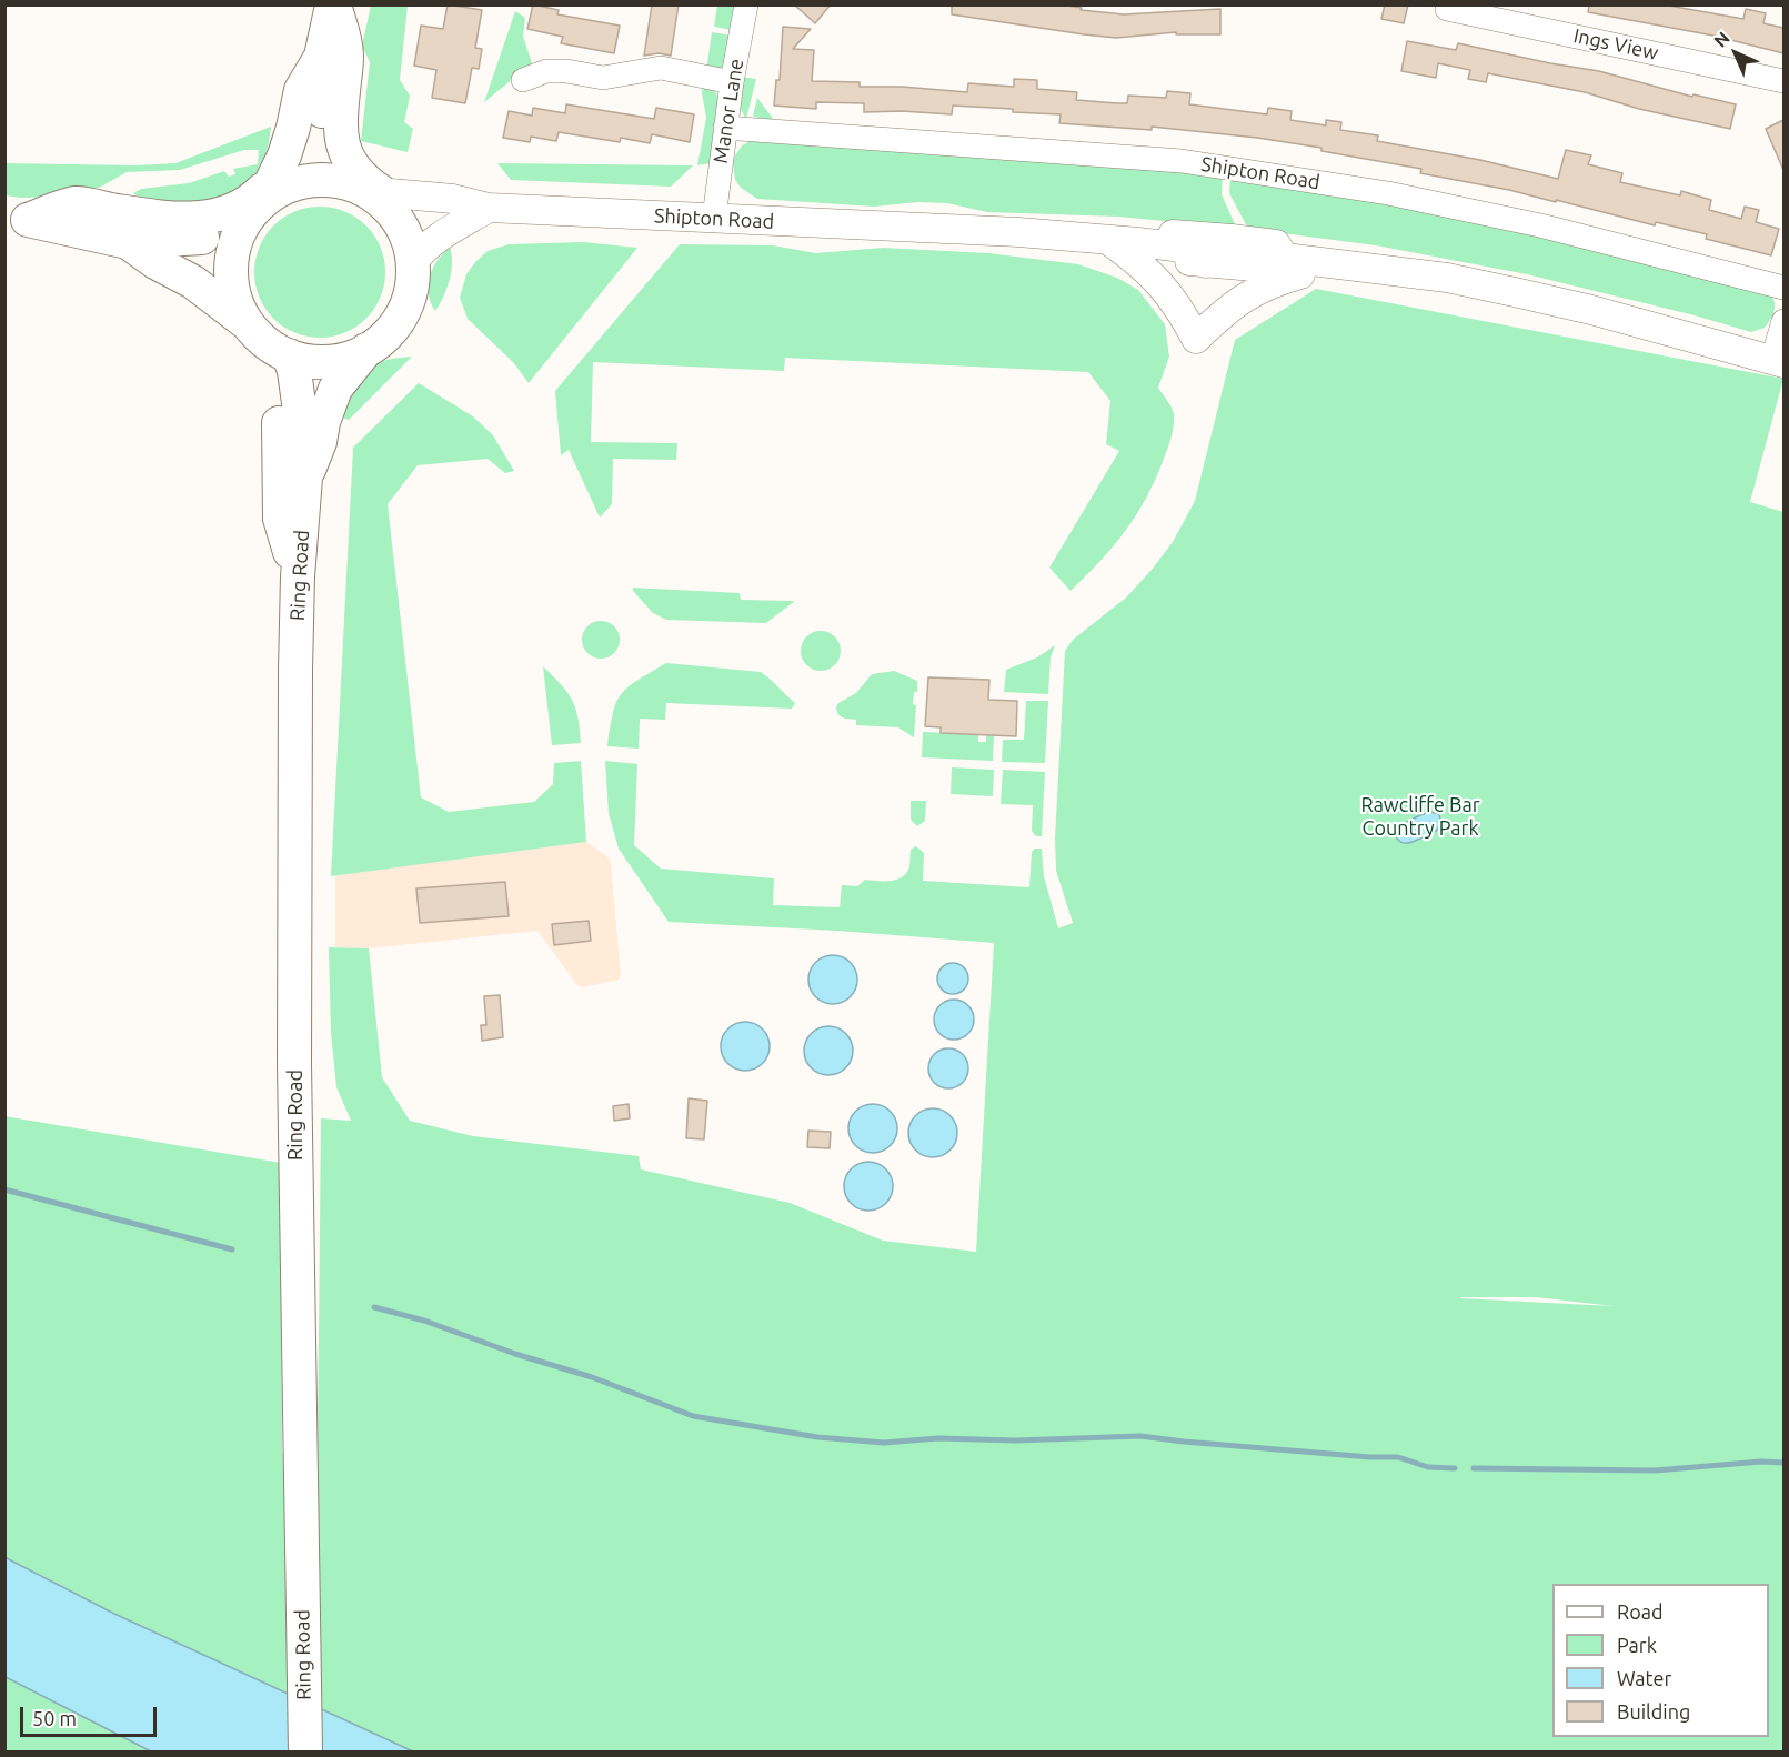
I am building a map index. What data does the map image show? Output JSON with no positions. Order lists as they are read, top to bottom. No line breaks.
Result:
{"streets":{"highway":["Ring Road"],"main road":["Shipton Road"],"street":["Ings View","Manor Lane"]},"crossings":[["Manor Lane","Shipton Road"],["Shipton Road","Ring Road"]],"parks":["Rawcliffe Bar Country Park"],"legend":["Road","Park","Water","Building"],"scale_bar":"50 m","north":"top left"}
